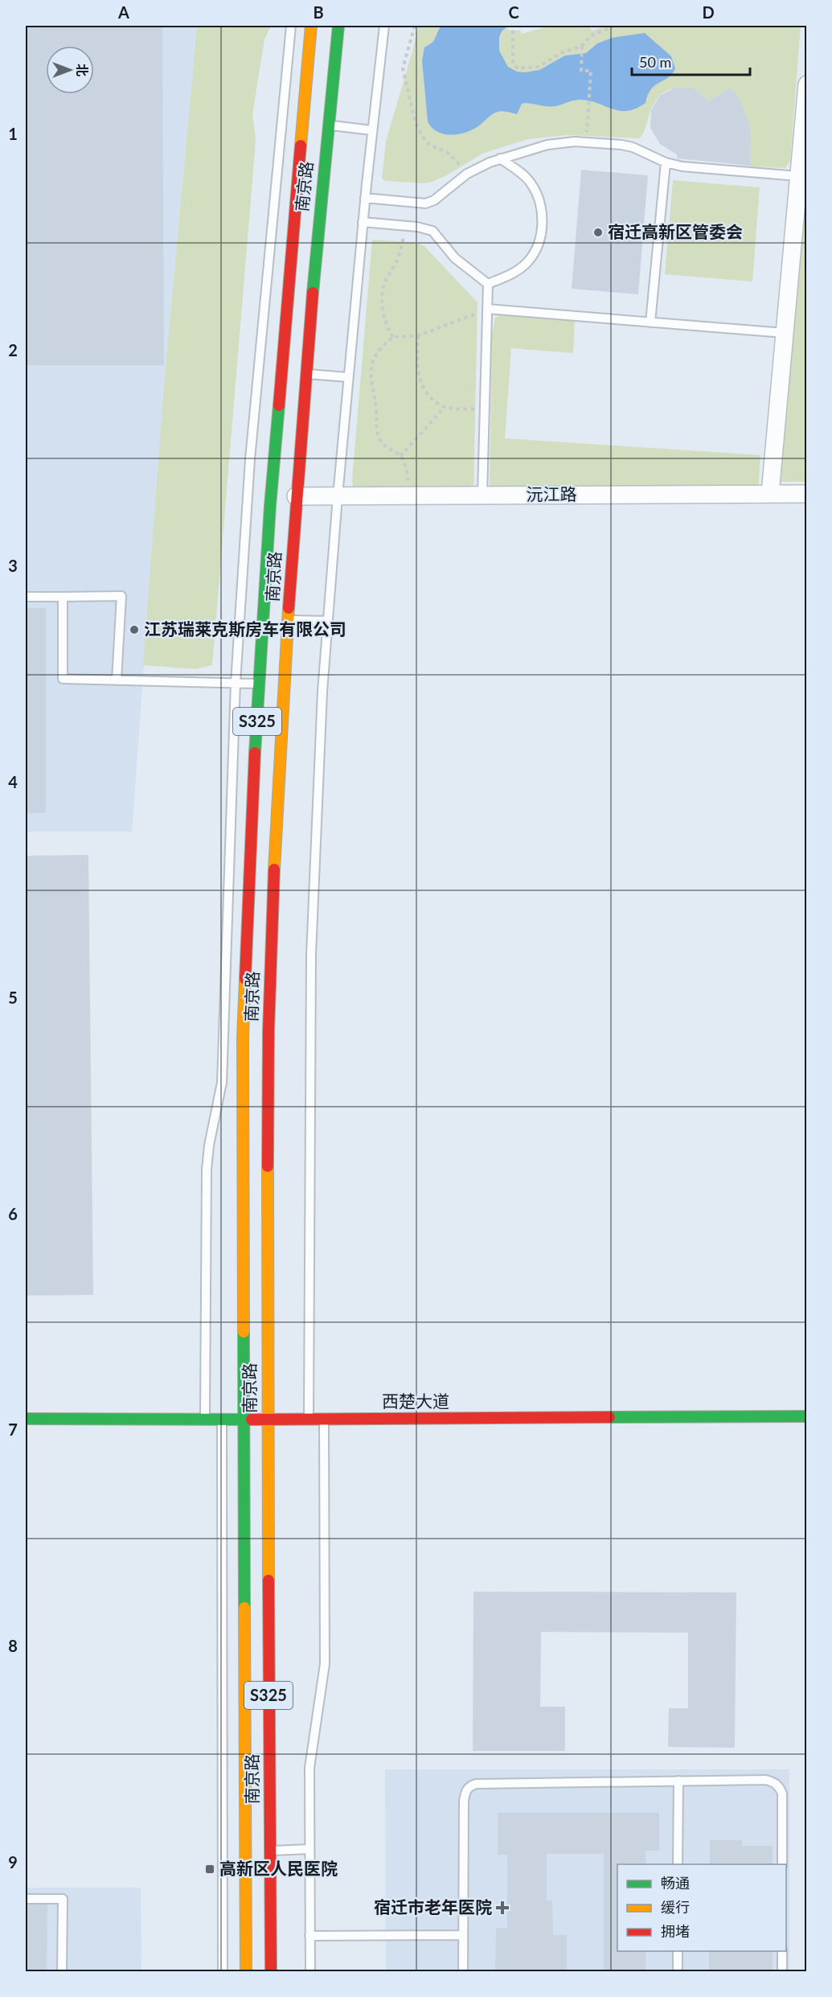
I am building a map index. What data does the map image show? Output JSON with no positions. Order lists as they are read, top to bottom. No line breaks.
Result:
{"streets":{"main road":["南京路","S325","西楚大道"],"street":["沅江路"]},"crossings":[["南京路","沅江路"],["南京路","西楚大道"]],"places":{"other":["宿迁高新区管委会","江苏瑞莱克斯房车有限公司"],"transit":["高新区人民医院"],"health":["宿迁市老年医院"]},"legend":["畅通","缓行","拥堵"],"scale_bar":"50 m","north":"right","grid":{"columns":["A","B","C","D"],"rows":["1","2","3","4","5","6","7","8","9"]}}
